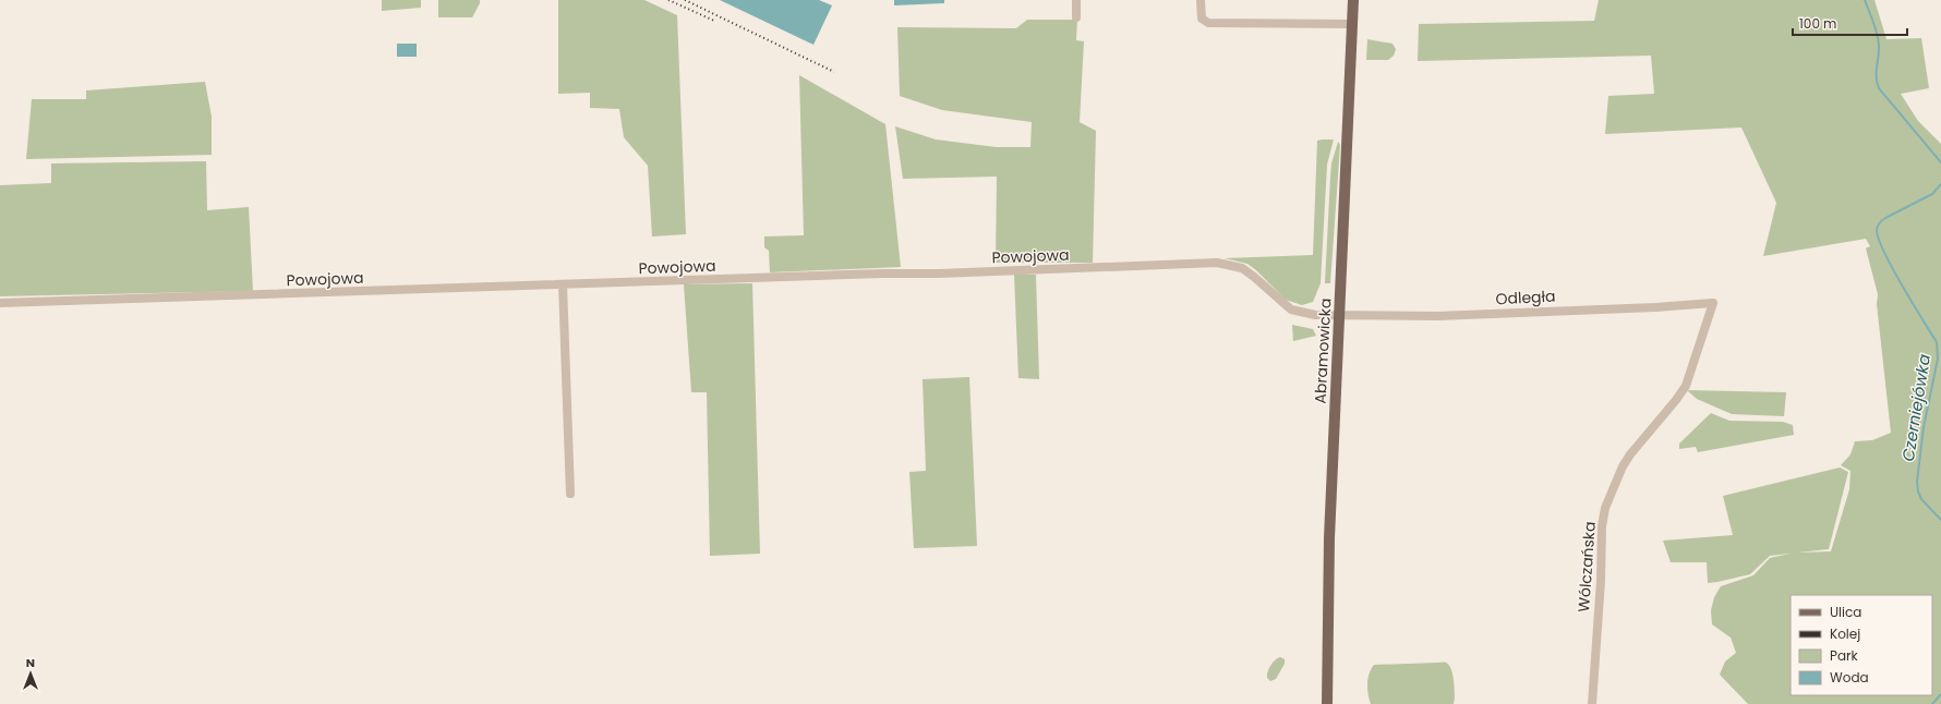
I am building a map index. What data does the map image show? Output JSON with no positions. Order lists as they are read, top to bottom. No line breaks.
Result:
{"streets":{"main road":["Abramowicka"],"street":["Powojowa","Odległa","Wólczańska"]},"crossings":[["Powojowa","Odległa"],["Powojowa","Abramowicka"],["Odległa","Abramowicka"],["Odległa","Wólczańska"]],"water":["Czerniejówka"],"legend":["Ulica","Kolej","Park","Woda"],"scale_bar":"100 m","north":"top"}
